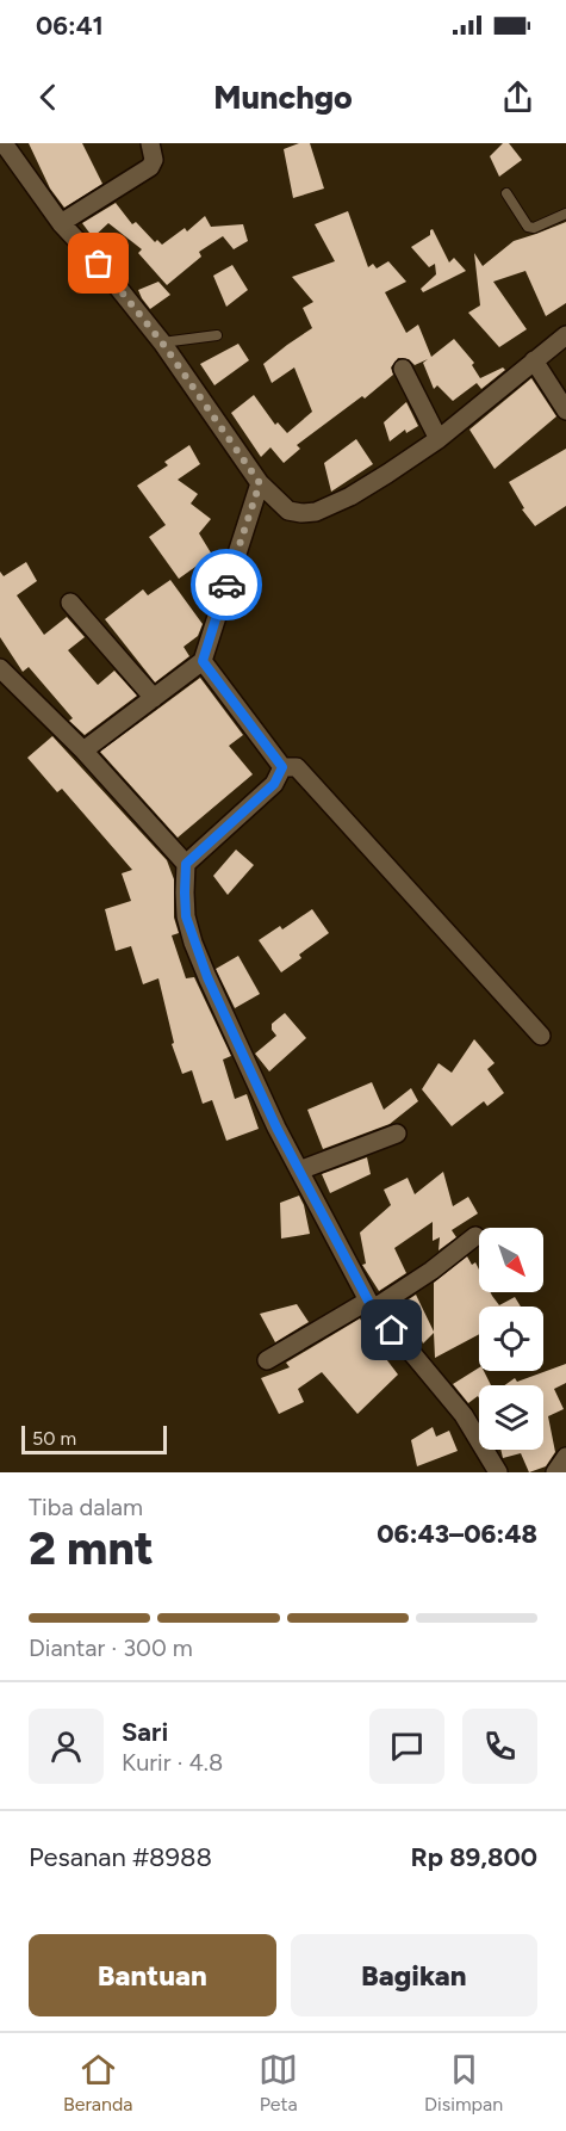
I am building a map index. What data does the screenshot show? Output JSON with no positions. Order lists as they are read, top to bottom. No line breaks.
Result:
{"scale_bar":"50 m","north":"bottom right","page":{"status":"06:41","header":"Munchgo","scale":"50 m","heading":["2 mnt","Tiba dalam","06:43–06:48"],"panel":["Sari","Kurir · 4.8","Pesanan #8988","Rp 89,800"],"bar":"Diantar · 300 m","buttons":["Bantuan","Bagikan"],"tabs":["Beranda","Peta","Disimpan"]}}
